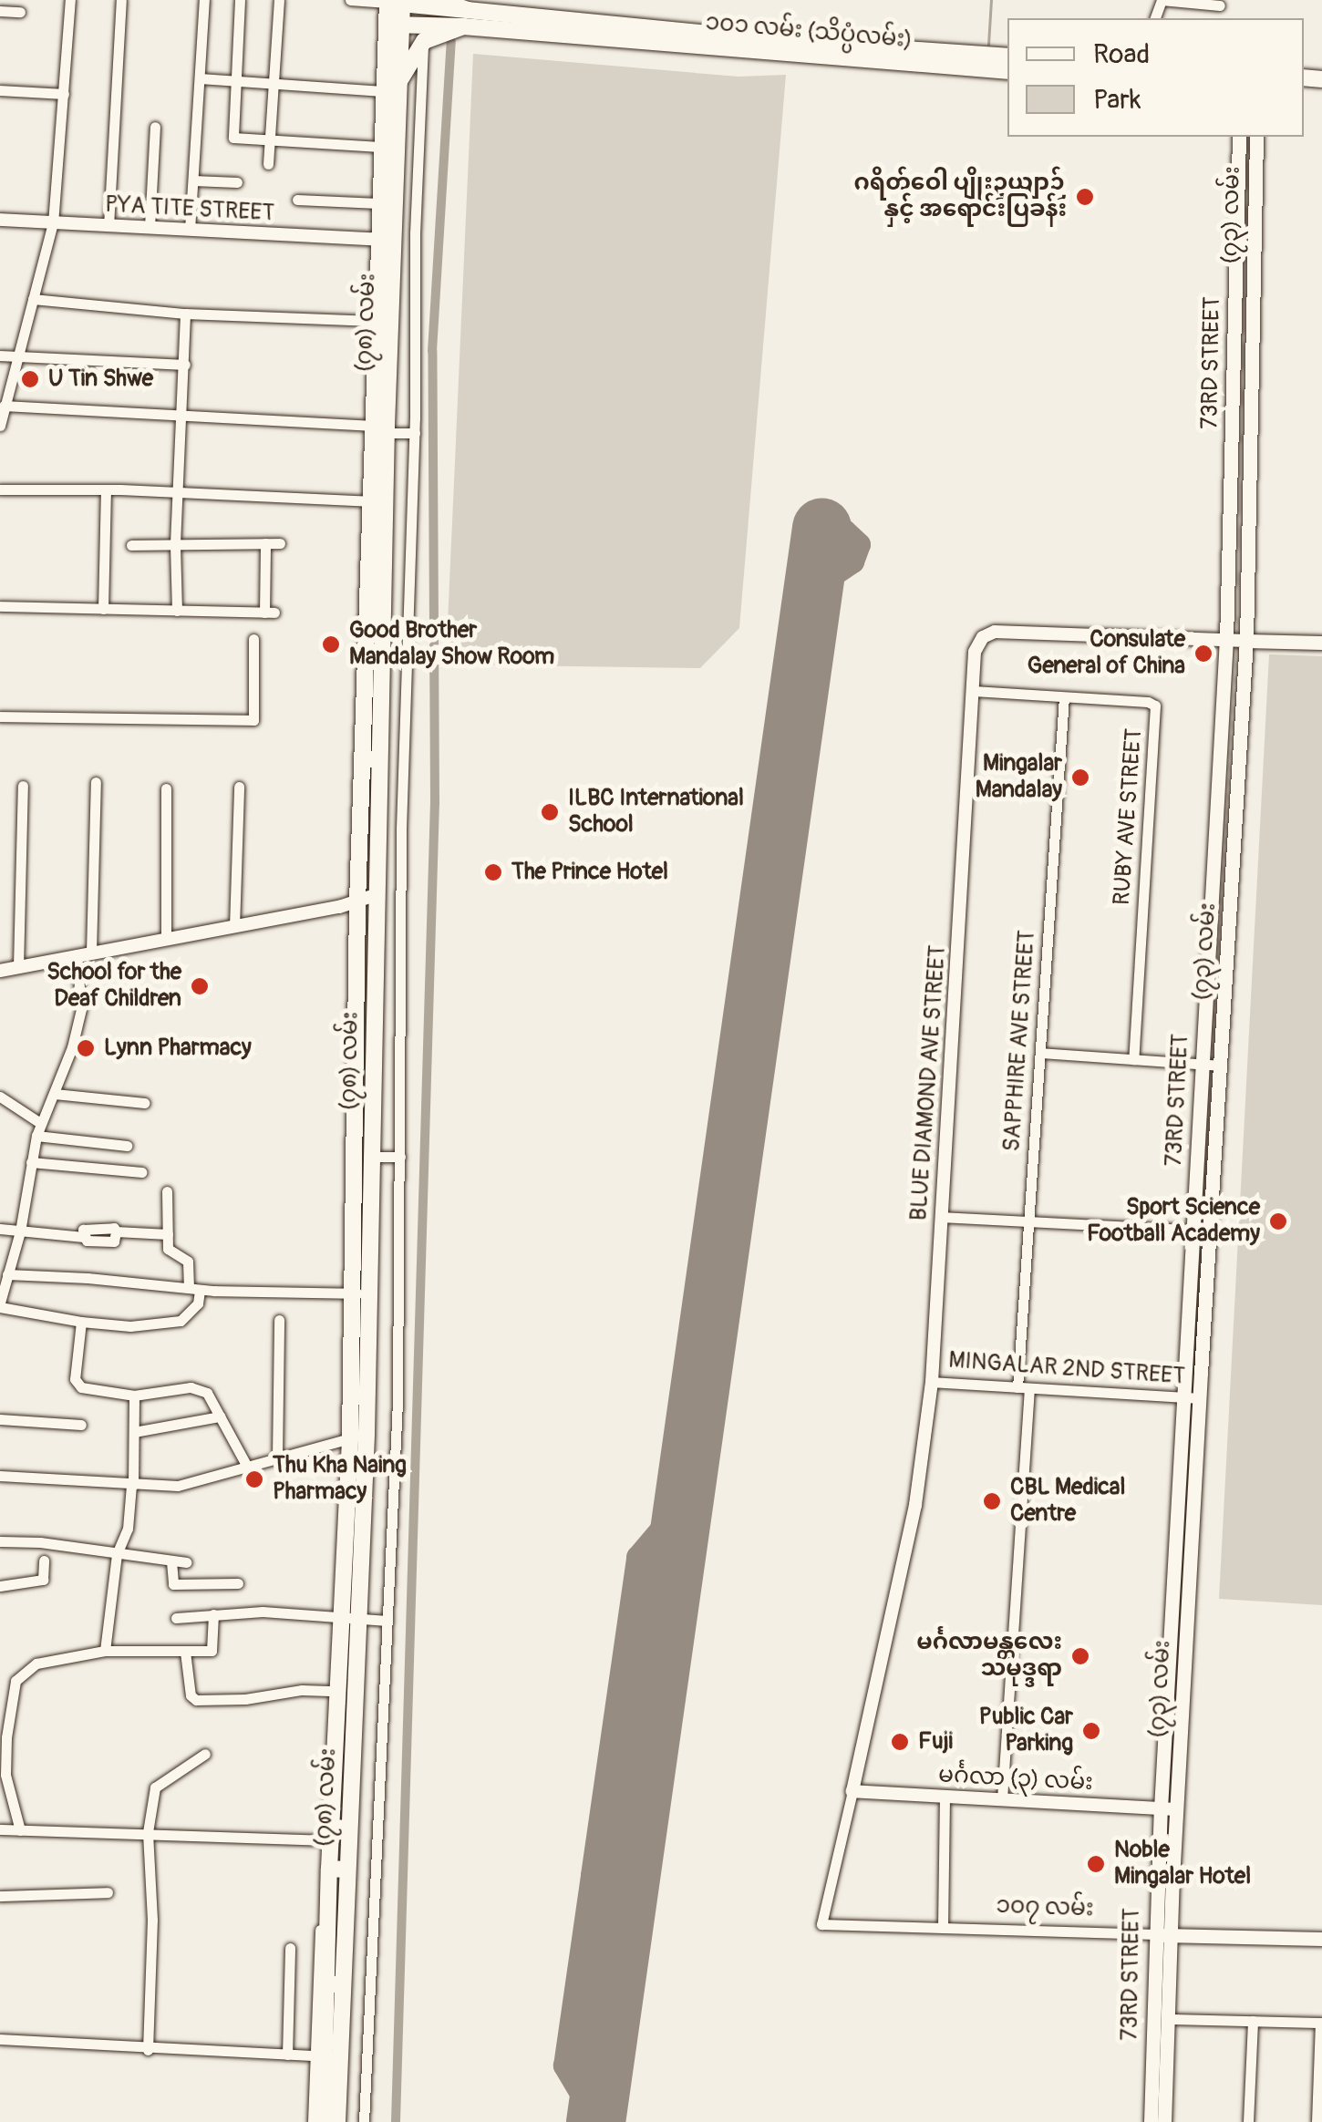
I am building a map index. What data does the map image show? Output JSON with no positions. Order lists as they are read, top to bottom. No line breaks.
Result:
{"streets":{"main road":["၁၀၁ လမ်း (သိပ္ပံလမ်း)","(၇၃) လမ်း","(၇၈) လမ်း","73RD STREET","၁၀၇ လမ်း"],"street":["PYA TITE STREET","RUBY AVE STREET","SAPPHIRE AVE STREET","BLUE DIAMOND AVE STREET","MINGALAR 2ND STREET","မင်္ဂလာ (၃) လမ်း"]},"crossings":[["၁၀၁ လမ်း (သိပ္ပံလမ်း)","(၇၈) လမ်း"],["PYA TITE STREET","(၇၈) လမ်း"],["(၇၃) လမ်း","73RD STREET"],["(၇၃) လမ်း","BLUE DIAMOND AVE STREET"],["(၇၃) လမ်း","MINGALAR 2ND STREET"],["(၇၃) လမ်း","မင်္ဂလာ (၃) လမ်း"],["(၇၃) လမ်း","၁၀၇ လမ်း"],["73RD STREET","BLUE DIAMOND AVE STREET"],["73RD STREET","MINGALAR 2ND STREET"],["73RD STREET","မင်္ဂလာ (၃) လမ်း"],["73RD STREET","၁၀၇ လမ်း"],["RUBY AVE STREET","SAPPHIRE AVE STREET"],["RUBY AVE STREET","BLUE DIAMOND AVE STREET"],["SAPPHIRE AVE STREET","MINGALAR 2ND STREET"],["SAPPHIRE AVE STREET","မင်္ဂလာ (၃) လမ်း"],["BLUE DIAMOND AVE STREET","MINGALAR 2ND STREET"],["BLUE DIAMOND AVE STREET","မင်္ဂလာ (၃) လမ်း"],["BLUE DIAMOND AVE STREET","၁၀၇ လမ်း"],["မင်္ဂလာ (၃) လမ်း","၁၀၇ လမ်း"]],"places":["ဂရိတ်ဝေါ ပျိုးဥယျာဉ် နှင့် အရောင်းပြခန်း","U Tin Shwe","Good Brother Mandalay Show Room","Consulate General of China","Mingalar Mandalay","ILBC International School","The Prince Hotel","School for the Deaf Children","Lynn Pharmacy","Sport Science Football Academy","Thu Kha Naing Pharmacy","CBL Medical Centre","မင်္ဂလာမန္တလေး သမုဒ္ဒရာ","Public Car Parking","Fuji","Noble Mingalar Hotel"],"legend":["Road","Park"]}
